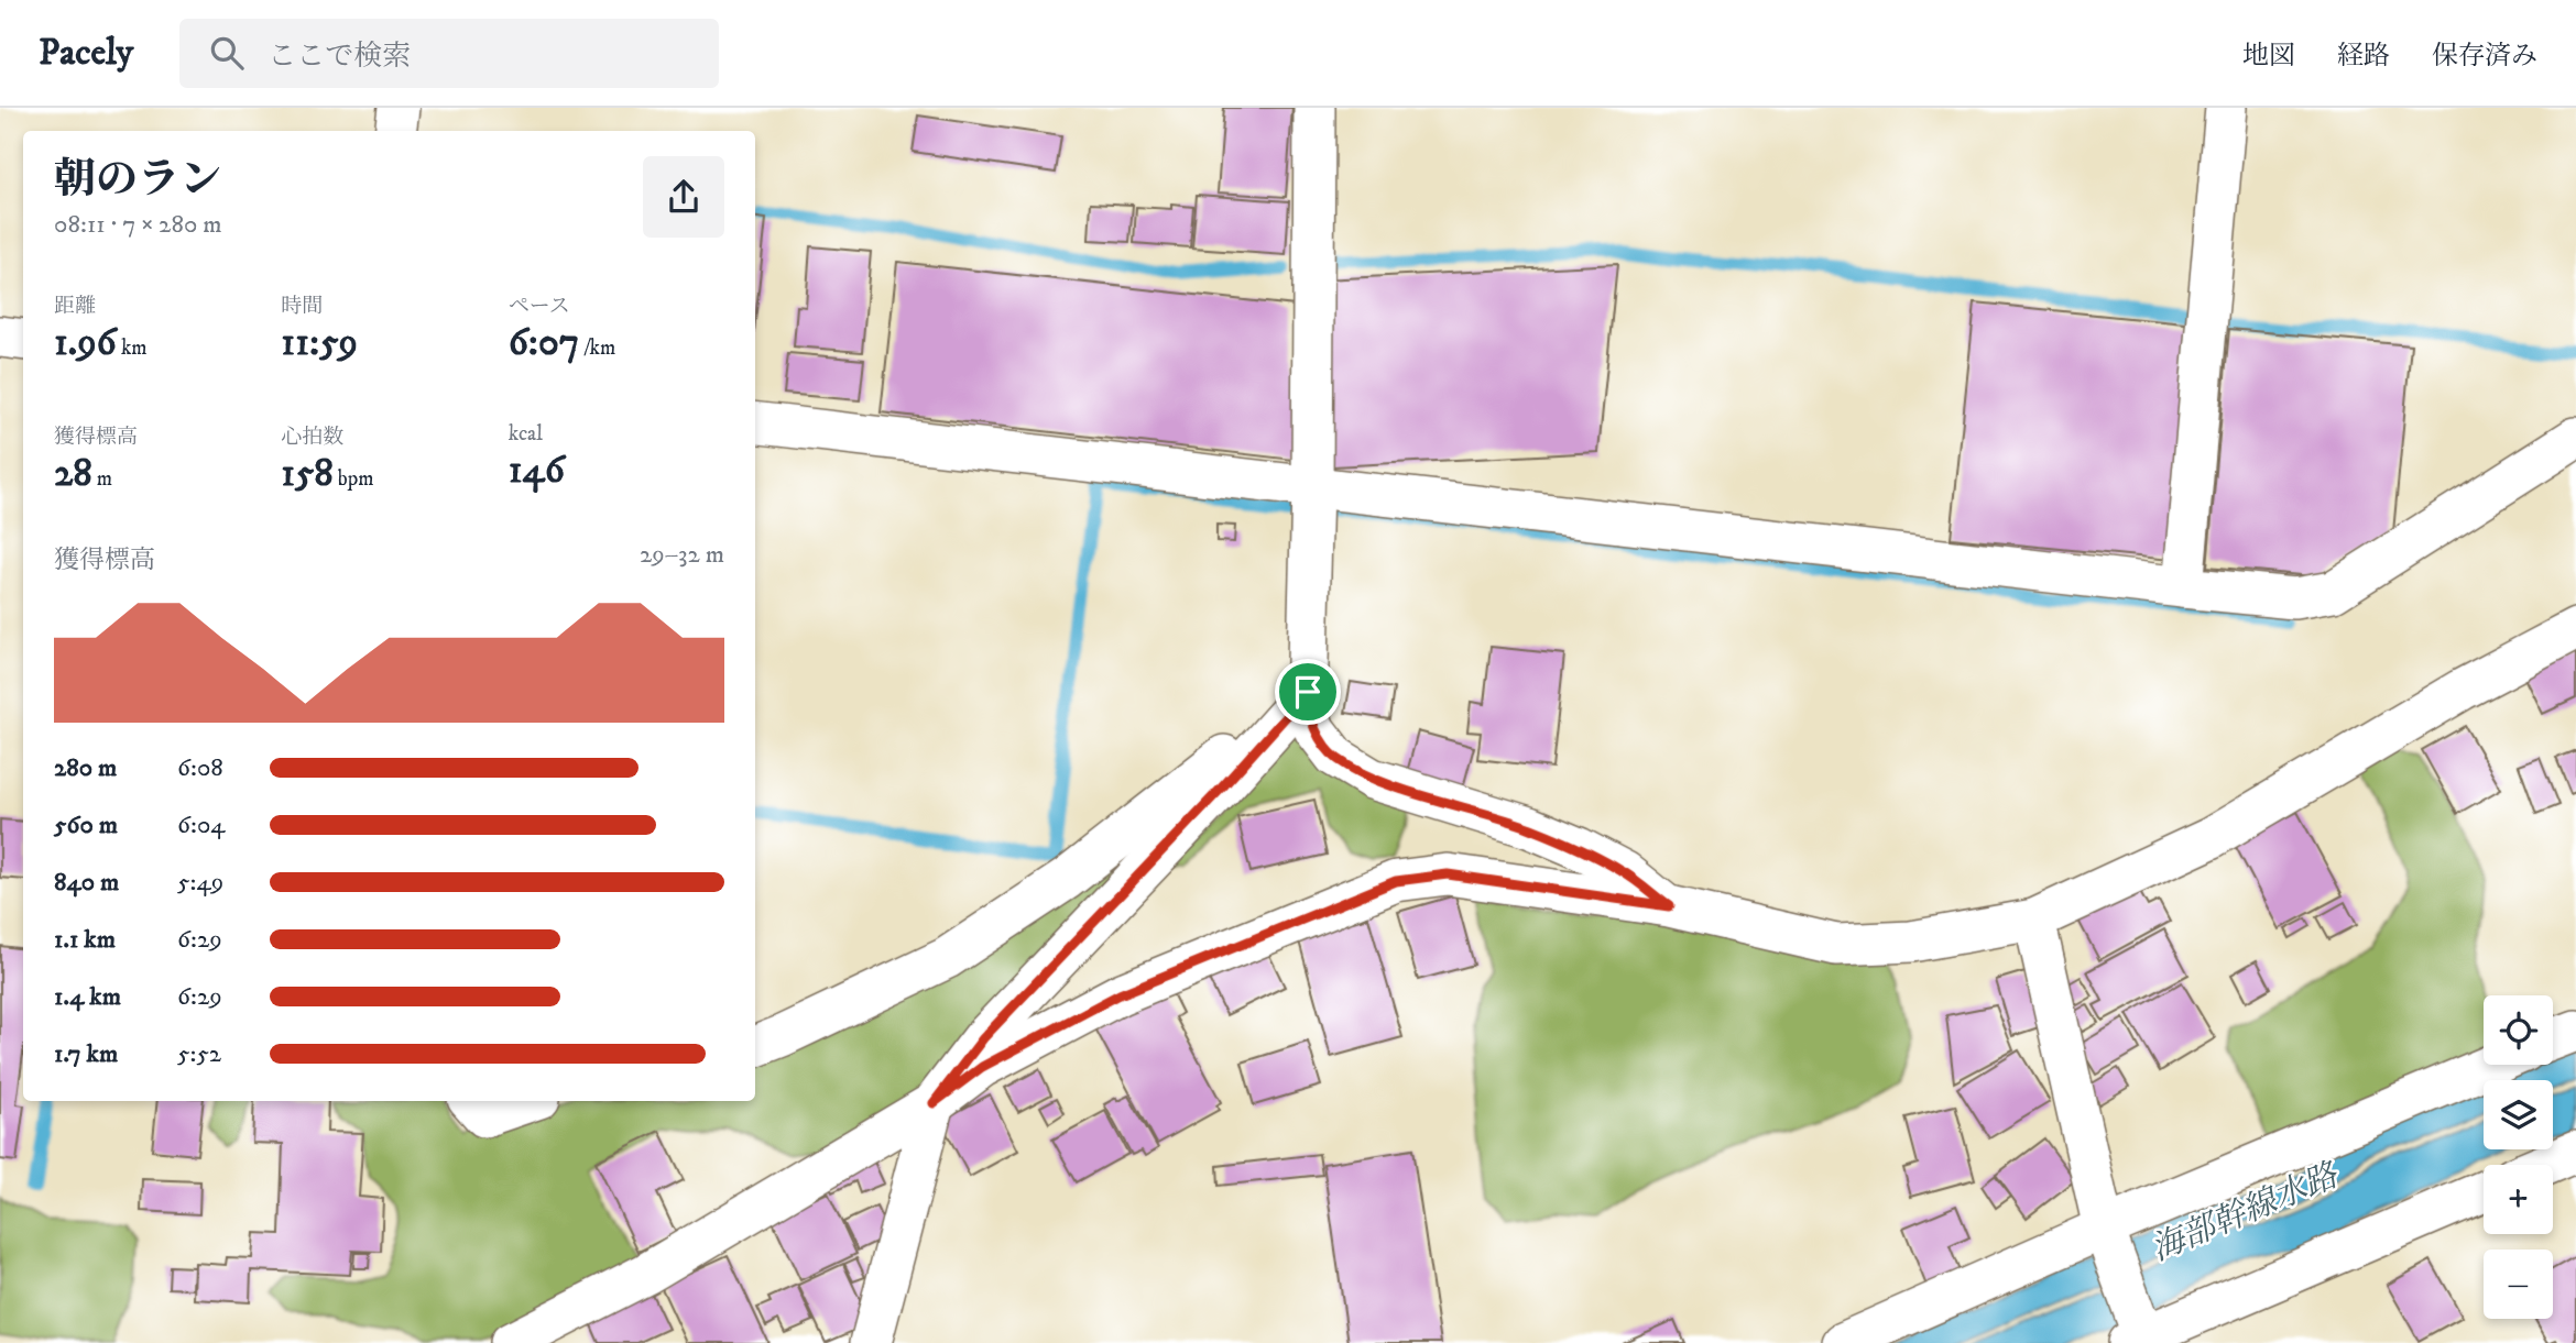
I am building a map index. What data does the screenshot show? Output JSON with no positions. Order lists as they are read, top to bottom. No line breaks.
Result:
{"water":["海部幹線水路"],"page":{"header":"Pacely","search":"ここで検索","nav":["地図","経路","保存済み"],"heading":["朝のラン","08:11 · 7 × 280 m"],"stats":[["距離","1.96 km"],["時間","11:59"],["ペース","6:07 /km"],["獲得標高","28 m"],["心拍数","158 bpm"],["kcal","146"]],"chart":["獲得標高","29–32 m"],"list":[{"name":"280 m","note":"6:08"},{"name":"560 m","note":"6:04"},{"name":"840 m","note":"5:49"},{"name":"1.1 km","note":"6:29"},{"name":"1.4 km","note":"6:29"},{"name":"1.7 km","note":"5:52"}],"map_buttons":["+","−"]}}
